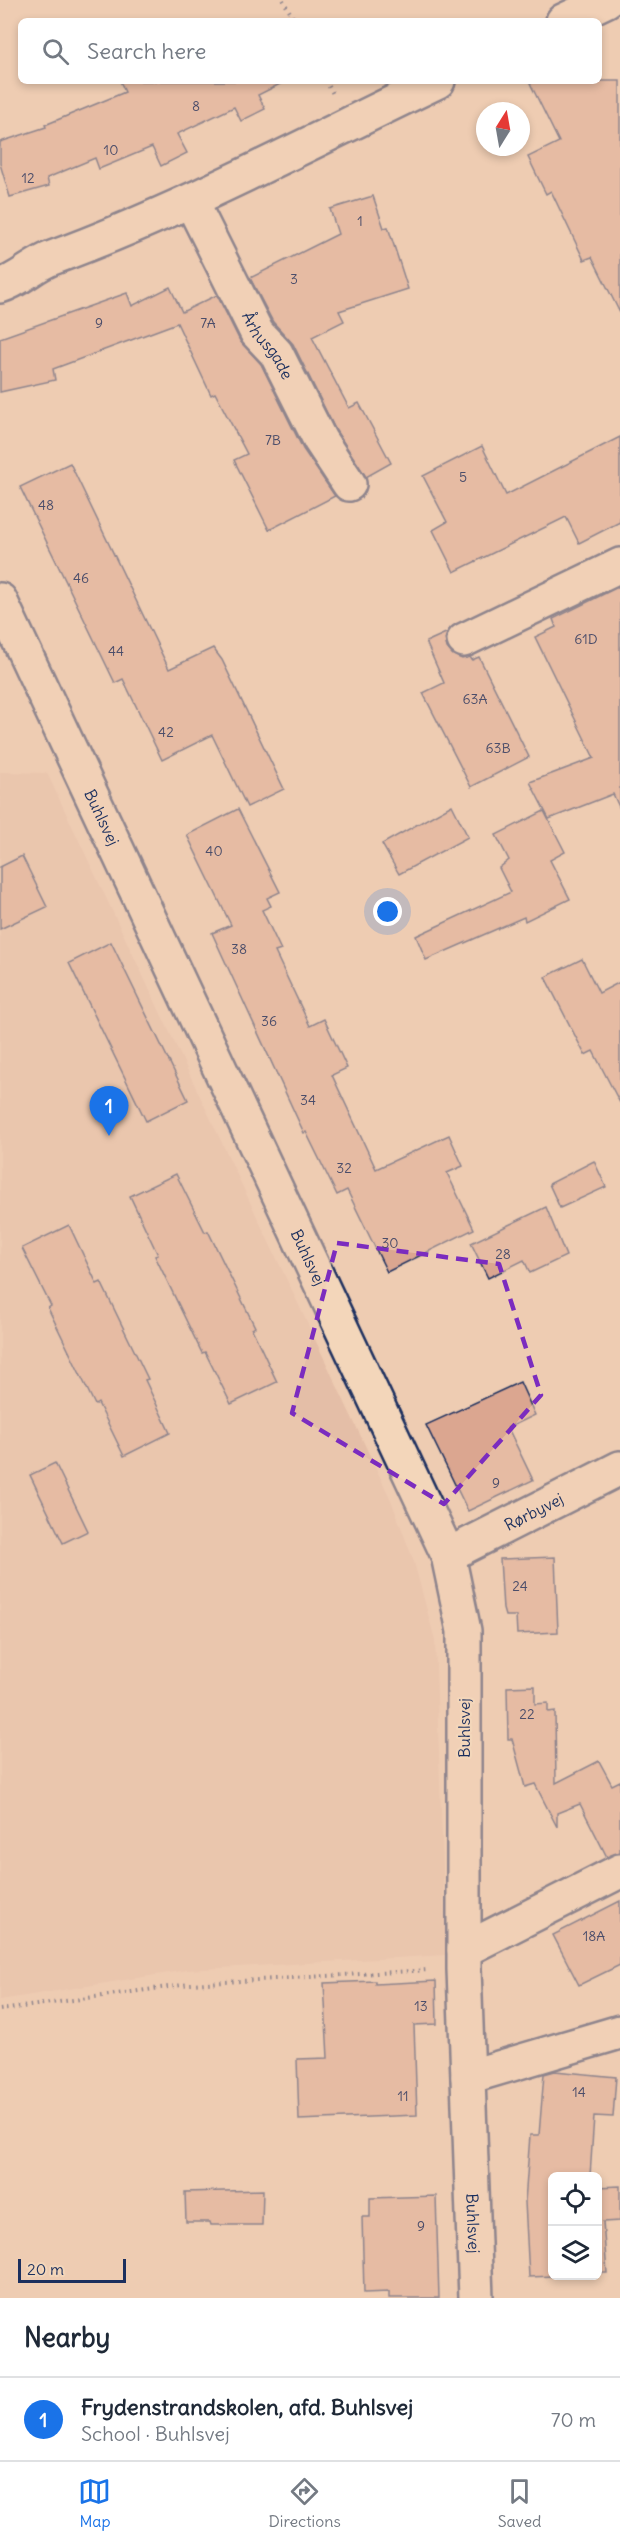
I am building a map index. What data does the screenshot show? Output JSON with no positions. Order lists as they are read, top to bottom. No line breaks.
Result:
{"streets":{"street":["Århusgade","Buhlsvej","Rørbyvej"]},"crossings":[["Buhlsvej","Rørbyvej"]],"house_numbers":["8","10","12","1","3","9","7A","7B","5","48","46","61D","44","63A","42","63B","40","38","36","34","32","30","28","9","24","22","18A","13","14","11","9"],"scale_bar":"20 m","north":"top","page":{"search":"Search here","pins":"1","scale":"20 m","heading":"Nearby","list":[{"mark":"1","name":"Frydenstrandskolen, afd. Buhlsvej","note":"School · Buhlsvej","value":"70 m"}],"nav":["Map","Directions","Saved"]}}
